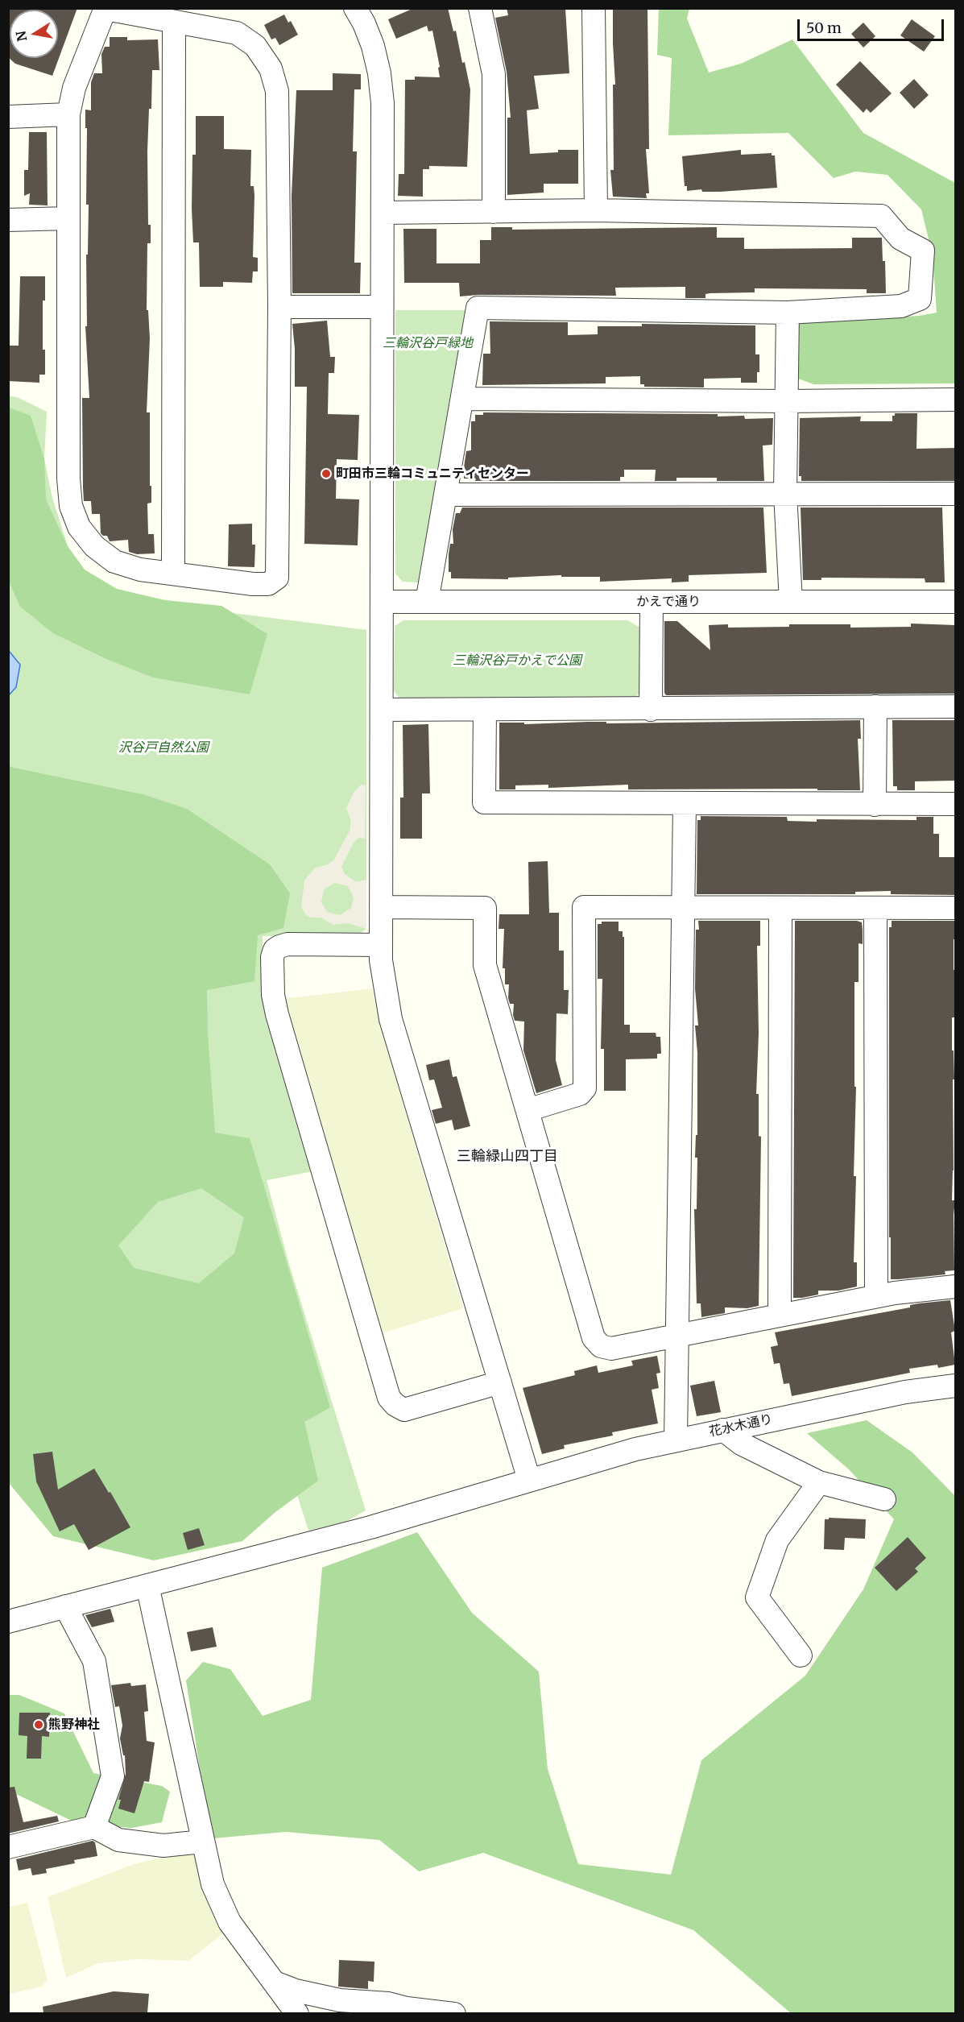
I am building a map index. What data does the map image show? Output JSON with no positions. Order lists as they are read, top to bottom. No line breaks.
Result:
{"streets":{"street":["かえで通り","花水木通り"]},"districts":["三輪緑山四丁目"],"parks":["三輪沢谷戸緑地","三輪沢谷戸かえで公園","沢谷戸自然公園"],"places":["町田市三輪コミュニティセンター","熊野神社"],"scale_bar":"50 m","north":"left"}
